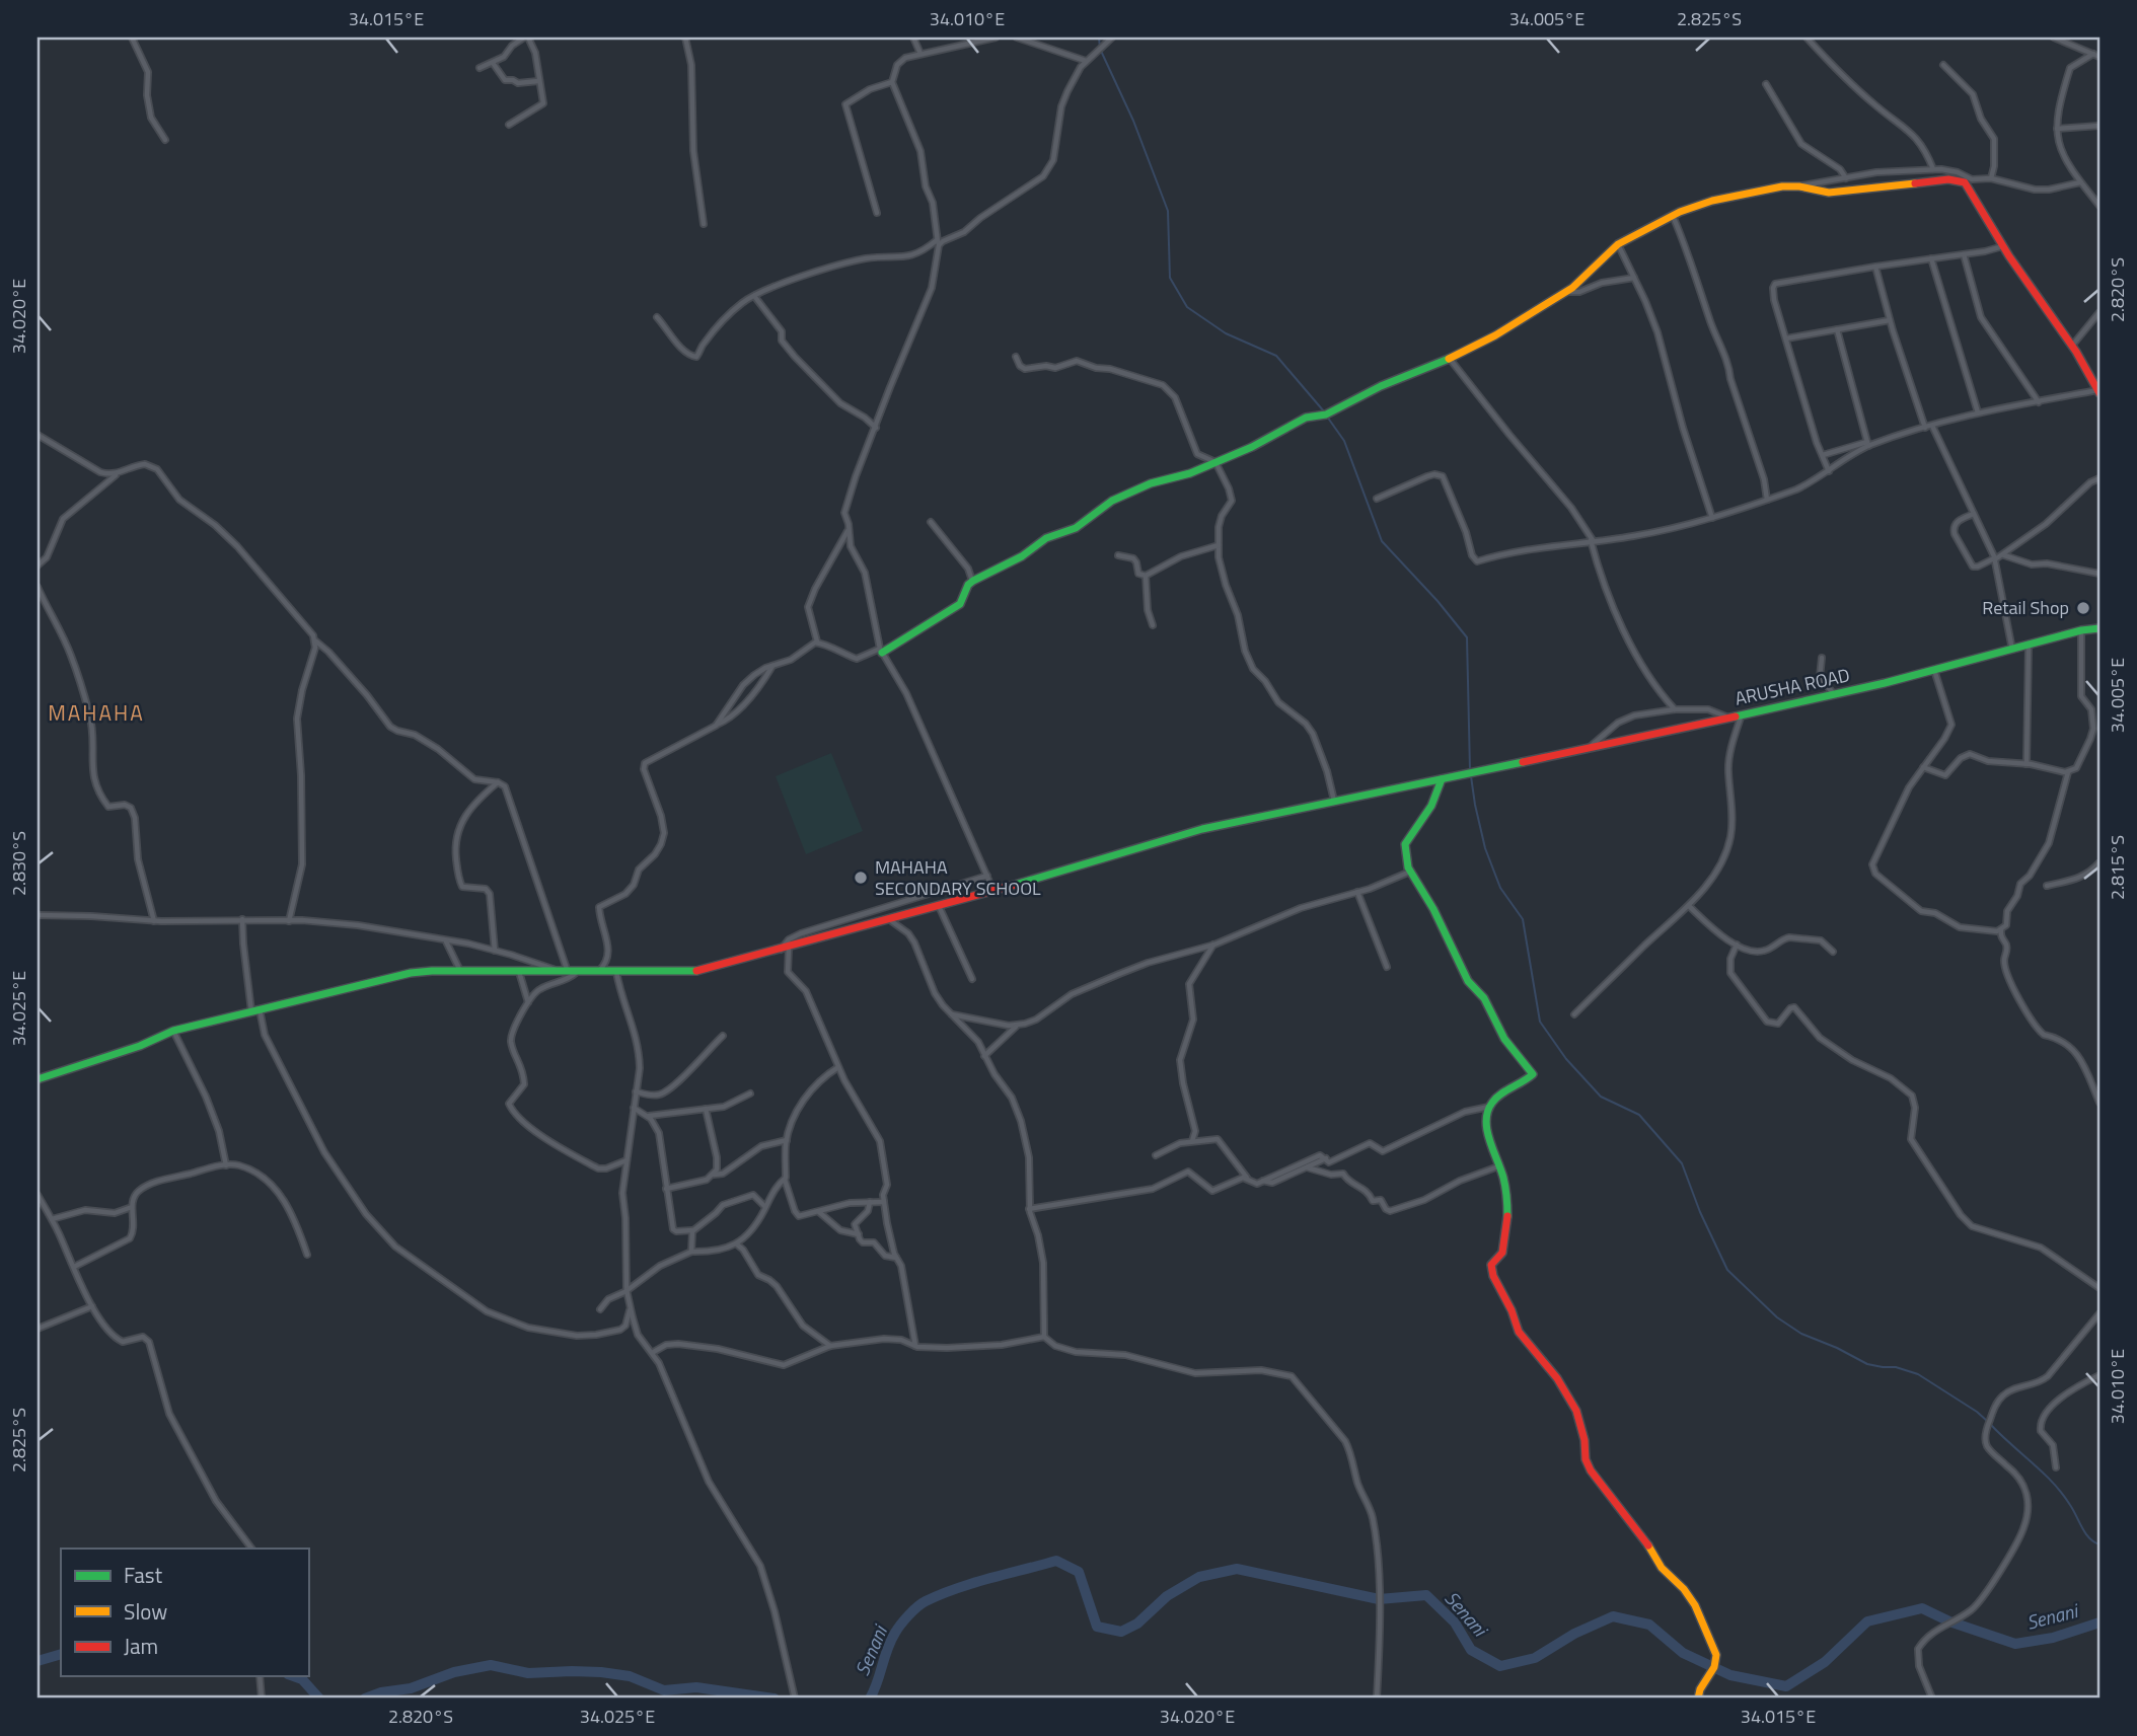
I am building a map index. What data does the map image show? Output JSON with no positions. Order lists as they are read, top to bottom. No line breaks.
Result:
{"streets":{"street":["ARUSHA ROAD"]},"districts":["MAHAHA"],"water":["Senani"],"places":["Retail Shop","MAHAHA SECONDARY SCHOOL"],"legend":["Fast","Slow","Jam"],"coordinates":["34.015°E","34.010°E","34.005°E","2.825°S","2.820°S","34.020°E","2.830°S","2.815°S","34.025°E"]}
